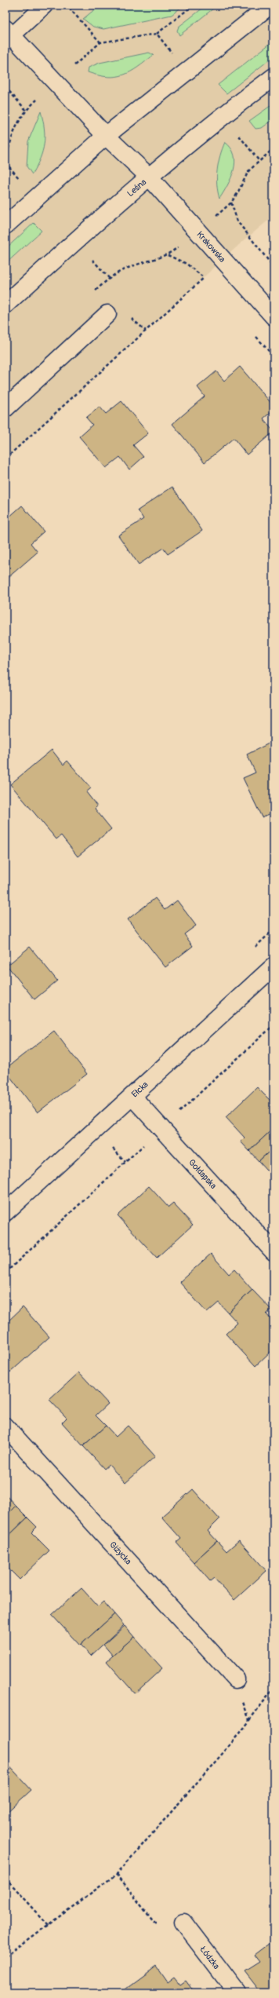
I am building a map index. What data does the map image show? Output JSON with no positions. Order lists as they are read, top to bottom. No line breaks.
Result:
{"streets":{"street":["Leśna","Krakowska","Ełcka","Gołdapska","Giżycka","Łódzka"]},"crossings":[["Leśna","Krakowska"],["Ełcka","Gołdapska"]]}
